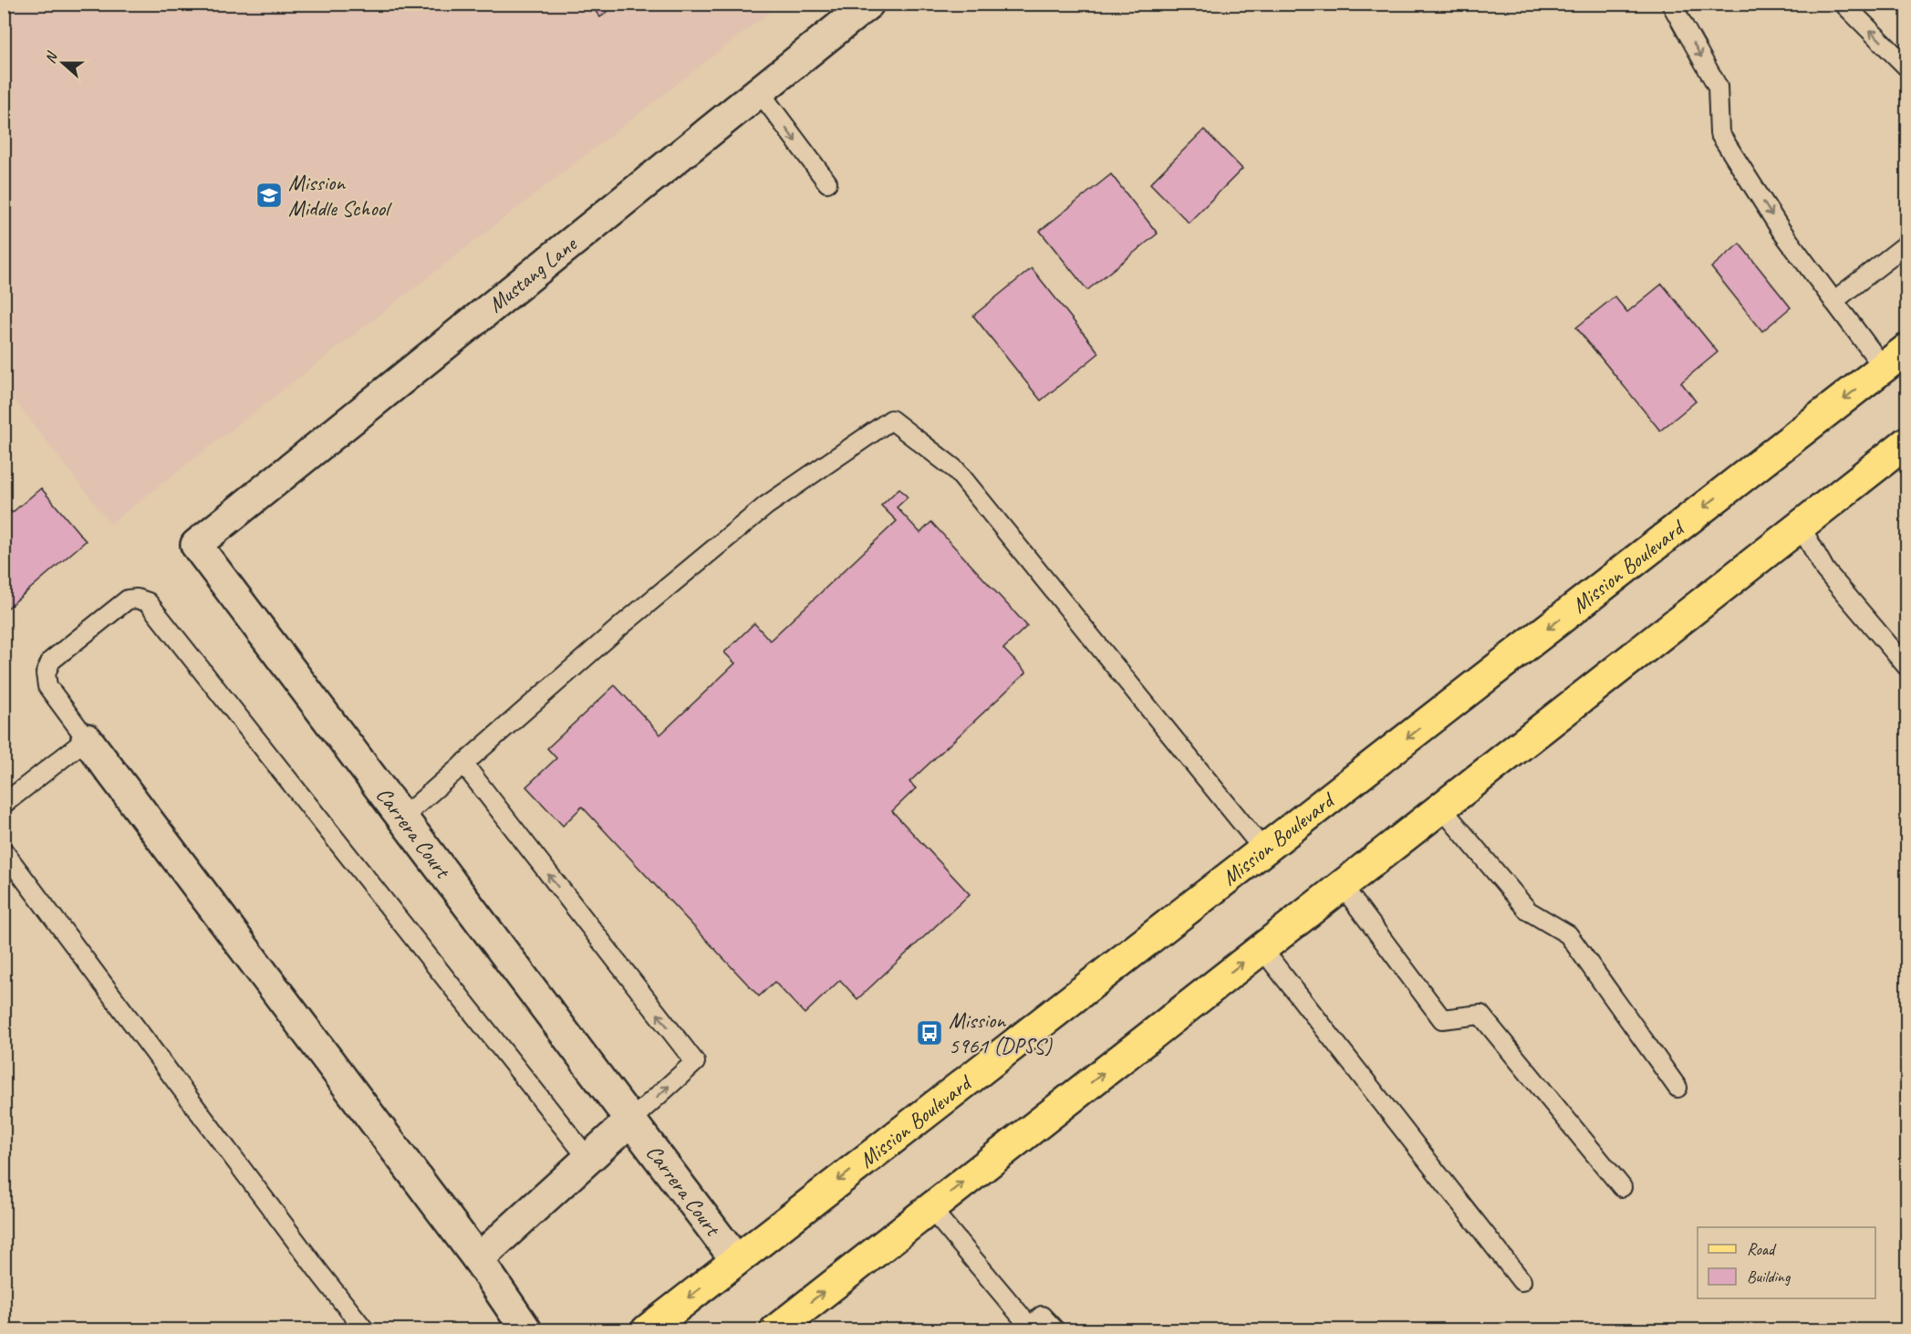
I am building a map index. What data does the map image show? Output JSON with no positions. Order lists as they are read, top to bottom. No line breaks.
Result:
{"streets":{"main road":["Mission Boulevard"],"street":["Mustang Lane","Carrera Court"]},"crossings":[["Mustang Lane","Carrera Court"],["Mission Boulevard","Carrera Court"]],"places":{"school or university":["Mission Middle School"],"bus stop":["Mission 5961 (DPSS)"]},"legend":["Road","Building"],"north":"left"}
